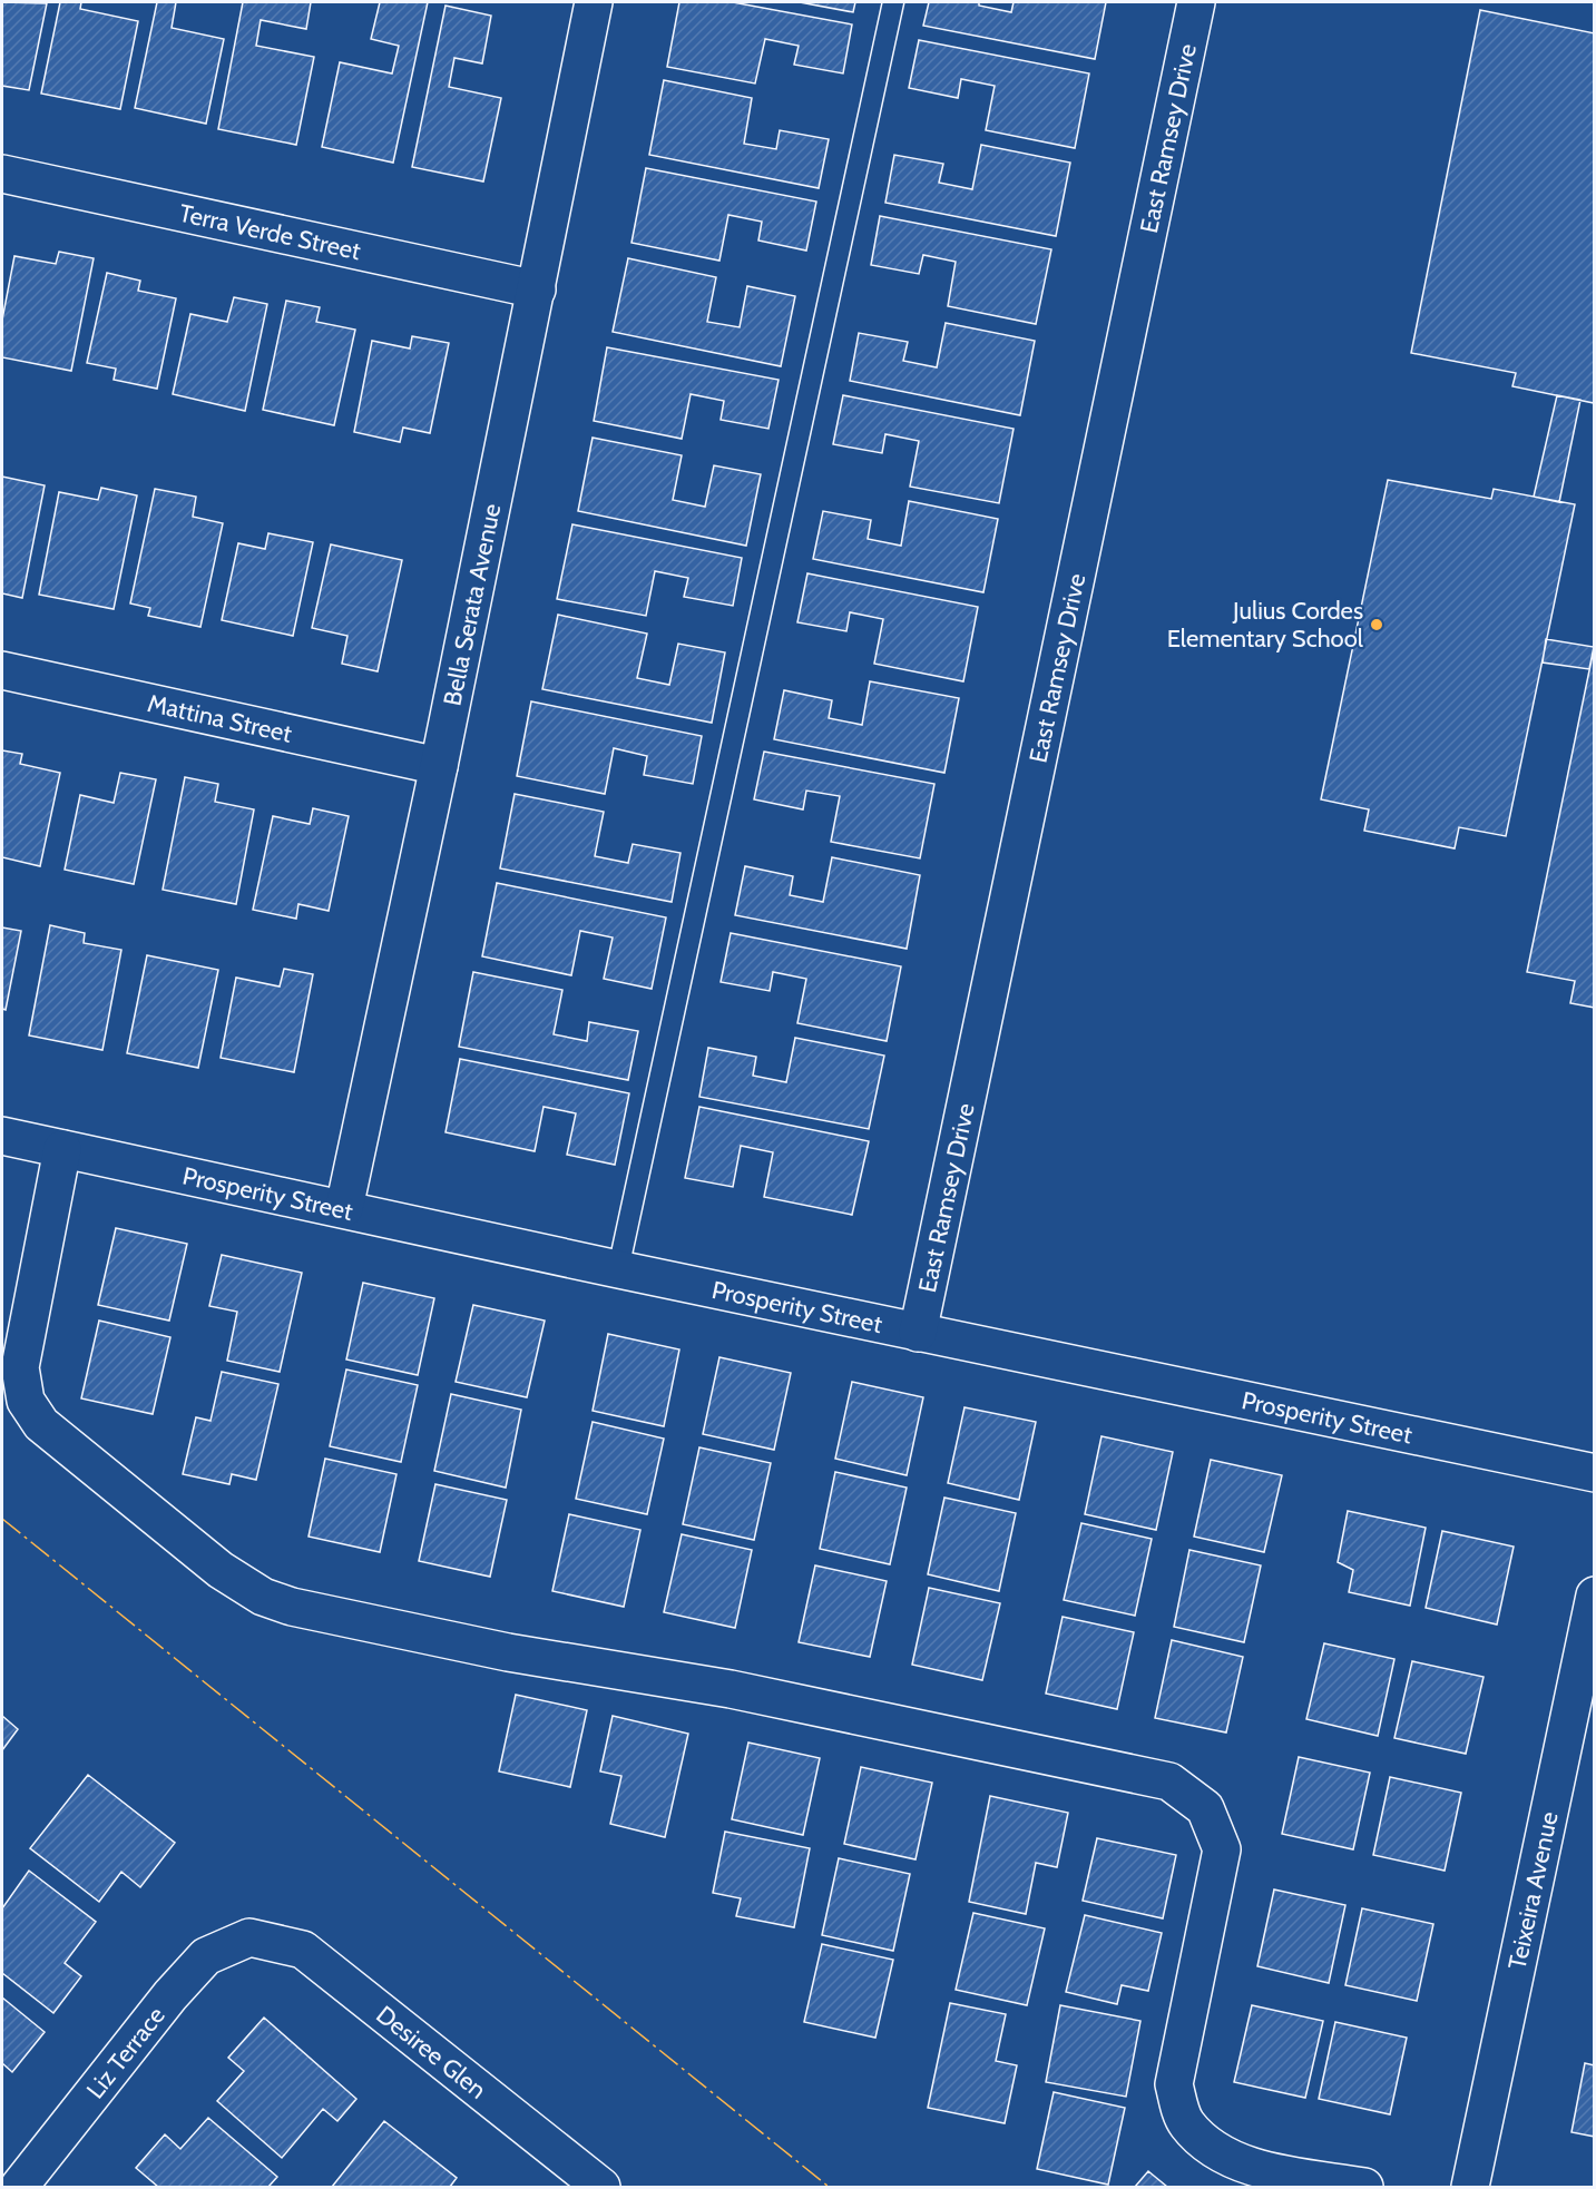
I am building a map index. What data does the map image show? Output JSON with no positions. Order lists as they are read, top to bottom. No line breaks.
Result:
{"streets":{"street":["East Ramsey Drive","Terra Verde Street","Bella Serata Avenue","Mattina Street","Prosperity Street","Teixeira Avenue","Desiree Glen","Liz Terrace"]},"crossings":[["East Ramsey Drive","Prosperity Street"],["Terra Verde Street","Bella Serata Avenue"],["Bella Serata Avenue","Mattina Street"],["Bella Serata Avenue","Prosperity Street"],["Desiree Glen","Liz Terrace"]],"places":["Julius Cordes Elementary School"]}
